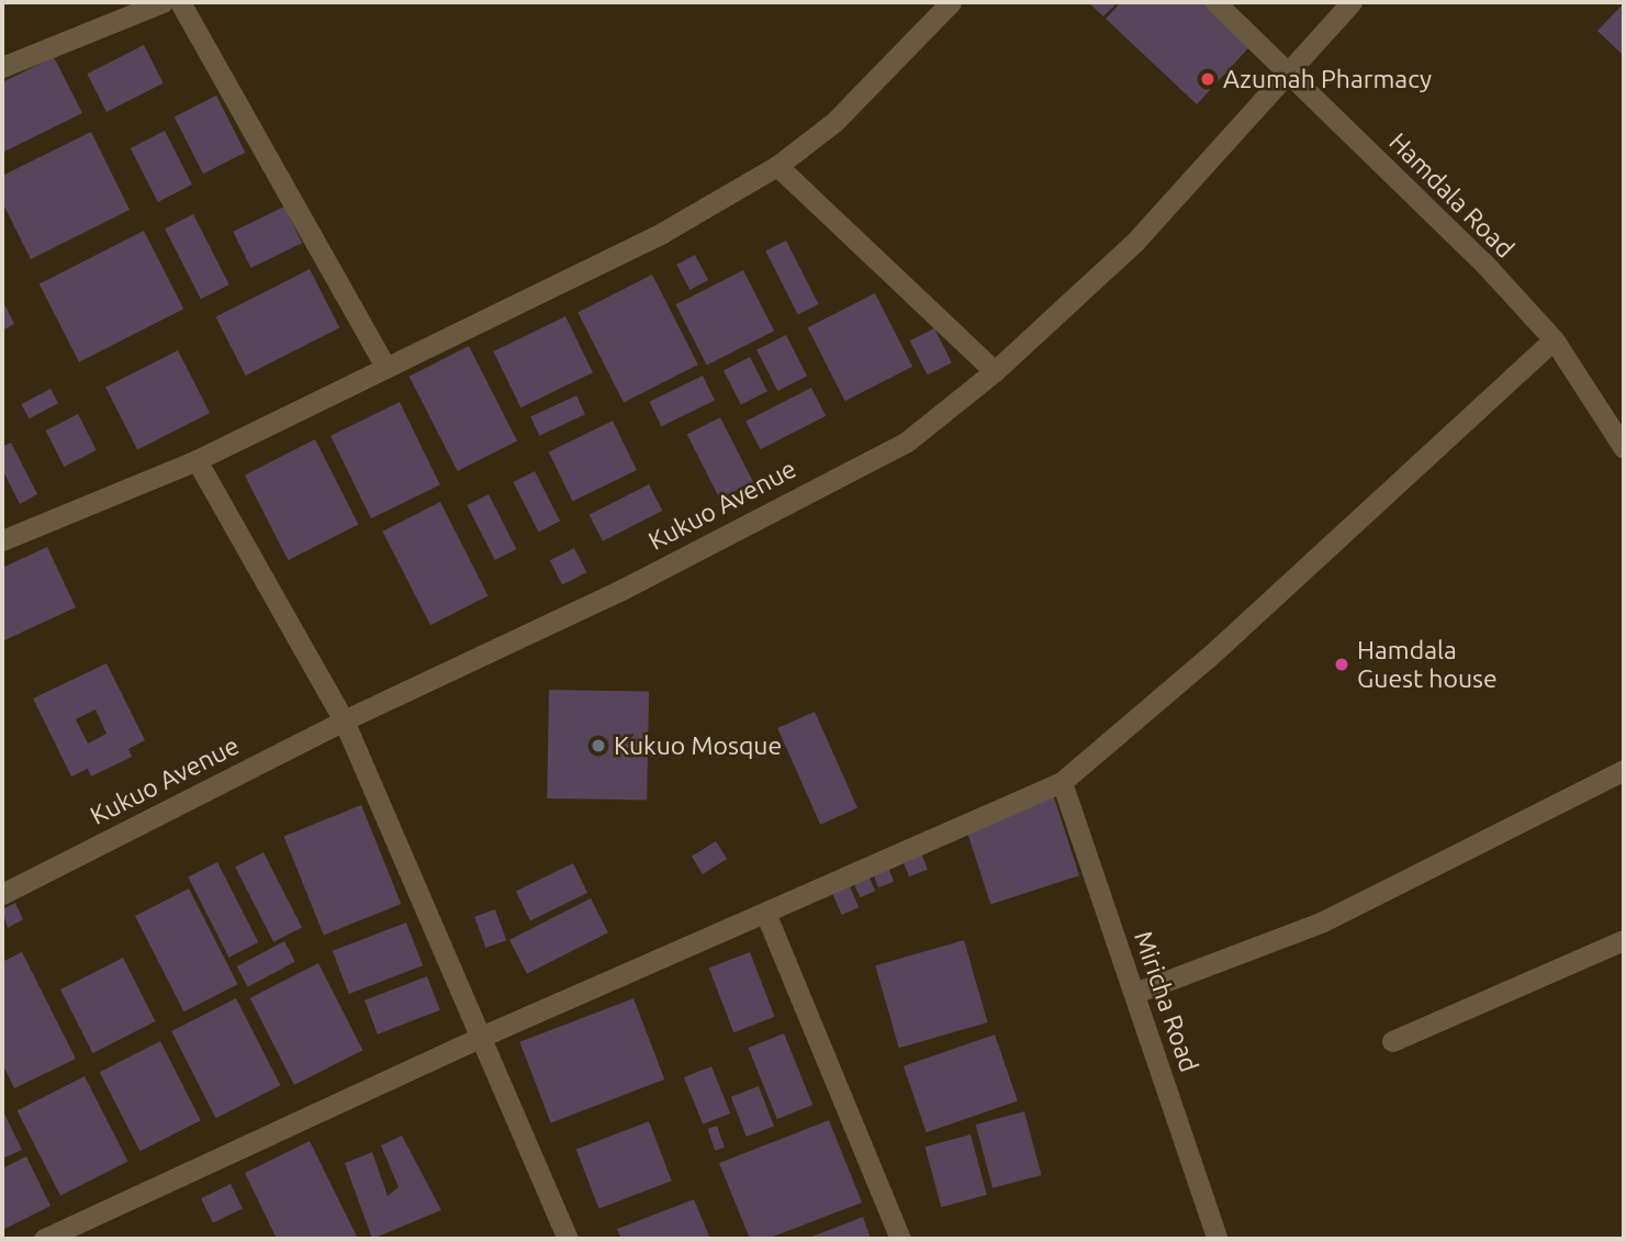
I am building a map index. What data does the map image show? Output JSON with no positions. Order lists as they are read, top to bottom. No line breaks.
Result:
{"streets":{"street":["Hamdala Road","Kukuo Avenue","Miricha Road"]},"crossings":[["Hamdala Road","Kukuo Avenue"]],"places":["Azumah Pharmacy","Hamdala Guest house","Kukuo Mosque"]}
